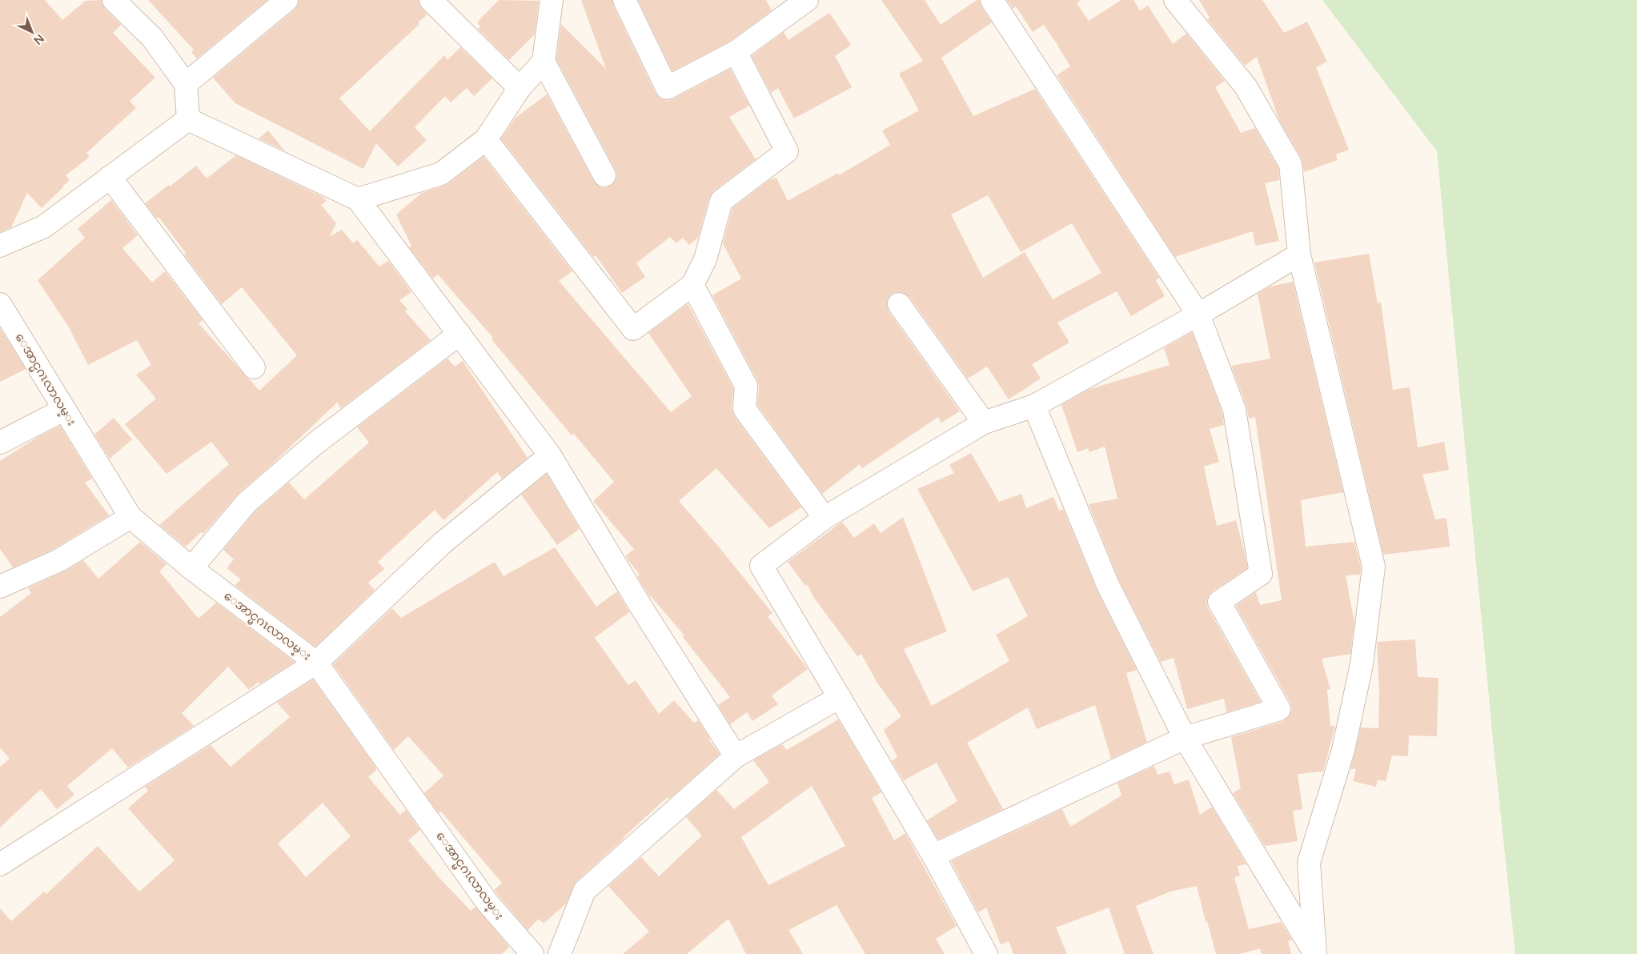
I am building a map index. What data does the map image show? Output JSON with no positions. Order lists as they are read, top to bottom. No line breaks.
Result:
{"streets":{"street":["ေအာင္မဂၤလာလမ္း"]},"north":"bottom right"}
